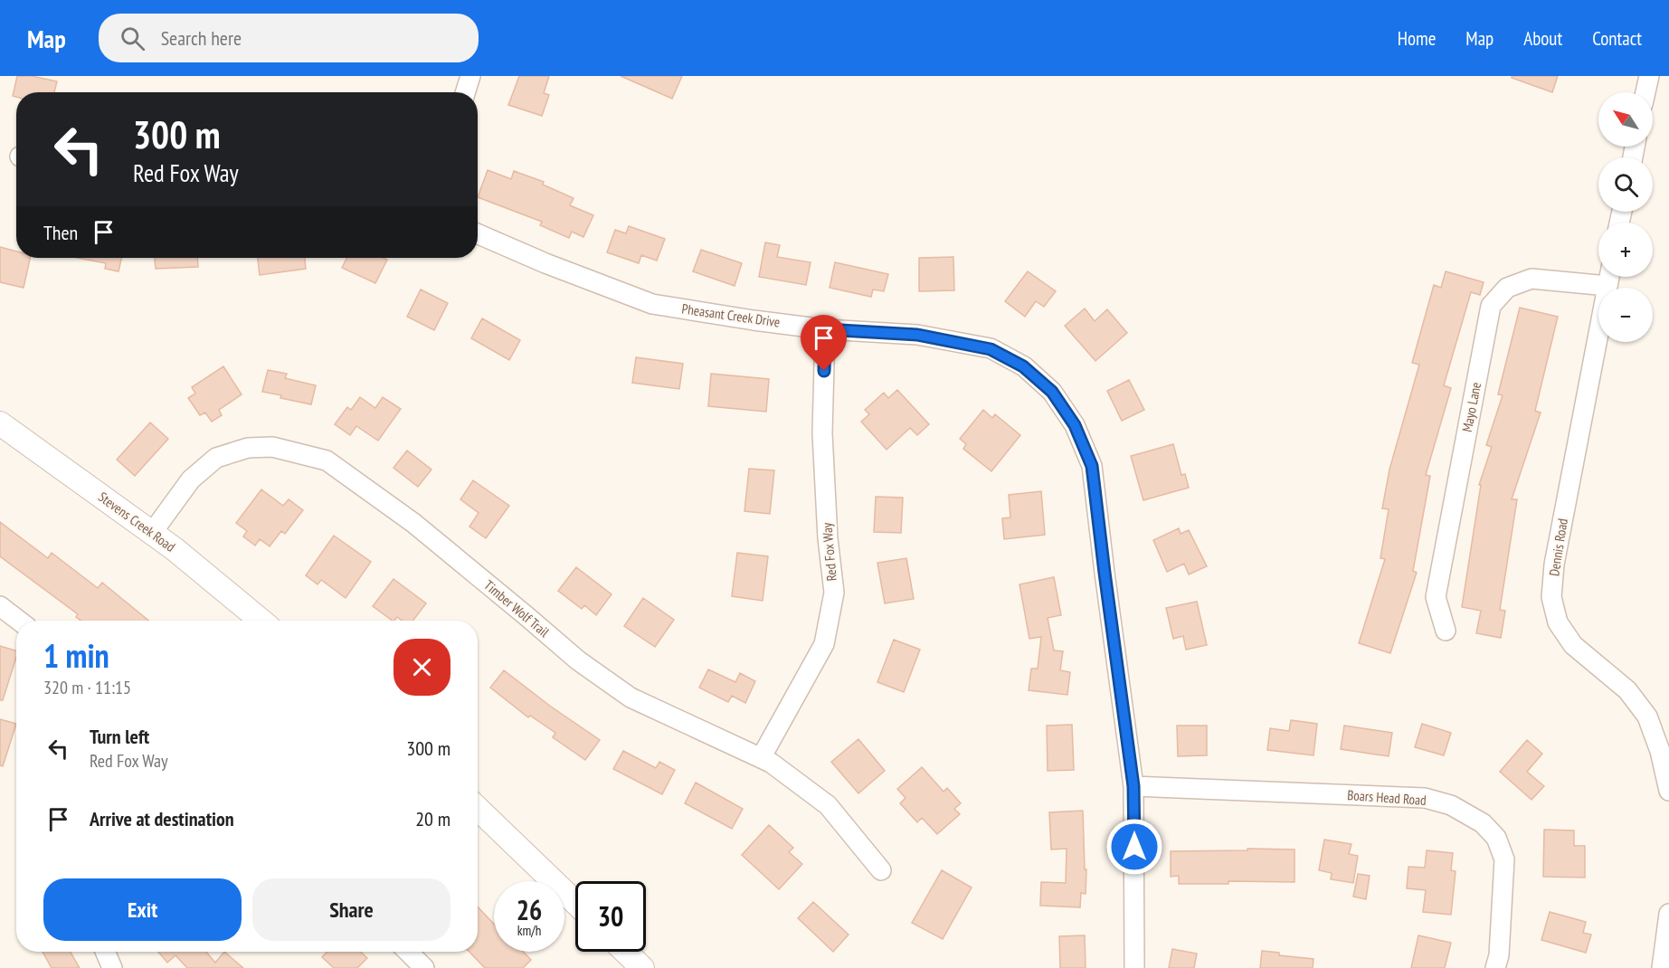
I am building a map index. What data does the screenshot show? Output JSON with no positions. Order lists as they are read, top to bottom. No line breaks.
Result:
{"streets":{"street":["Pheasant Creek Drive","Mayo Lane","Stevens Creek Road","Dennis Road","Red Fox Way","Timber Wolf Trail","Boars Head Road"]},"crossings":[["Pheasant Creek Drive","Red Fox Way"],["Pheasant Creek Drive","Boars Head Road"],["Mayo Lane","Dennis Road"],["Stevens Creek Road","Timber Wolf Trail"],["Red Fox Way","Timber Wolf Trail"]],"north":"top left","page":{"header":"Map","search":"Search here","nav":["Home","Map","About","Contact"],"map_buttons":["+","−"],"turn":["300 m","Red Fox Way"],"then":"Then","heading":["1 min","320 m · 11:15"],"list":[{"name":"Turn left","note":"Red Fox Way","value":"300 m"},{"name":"Arrive at destination","value":"20 m"}],"buttons":["Exit","Share"],"speed":"26 km/h","limit":"30"}}
